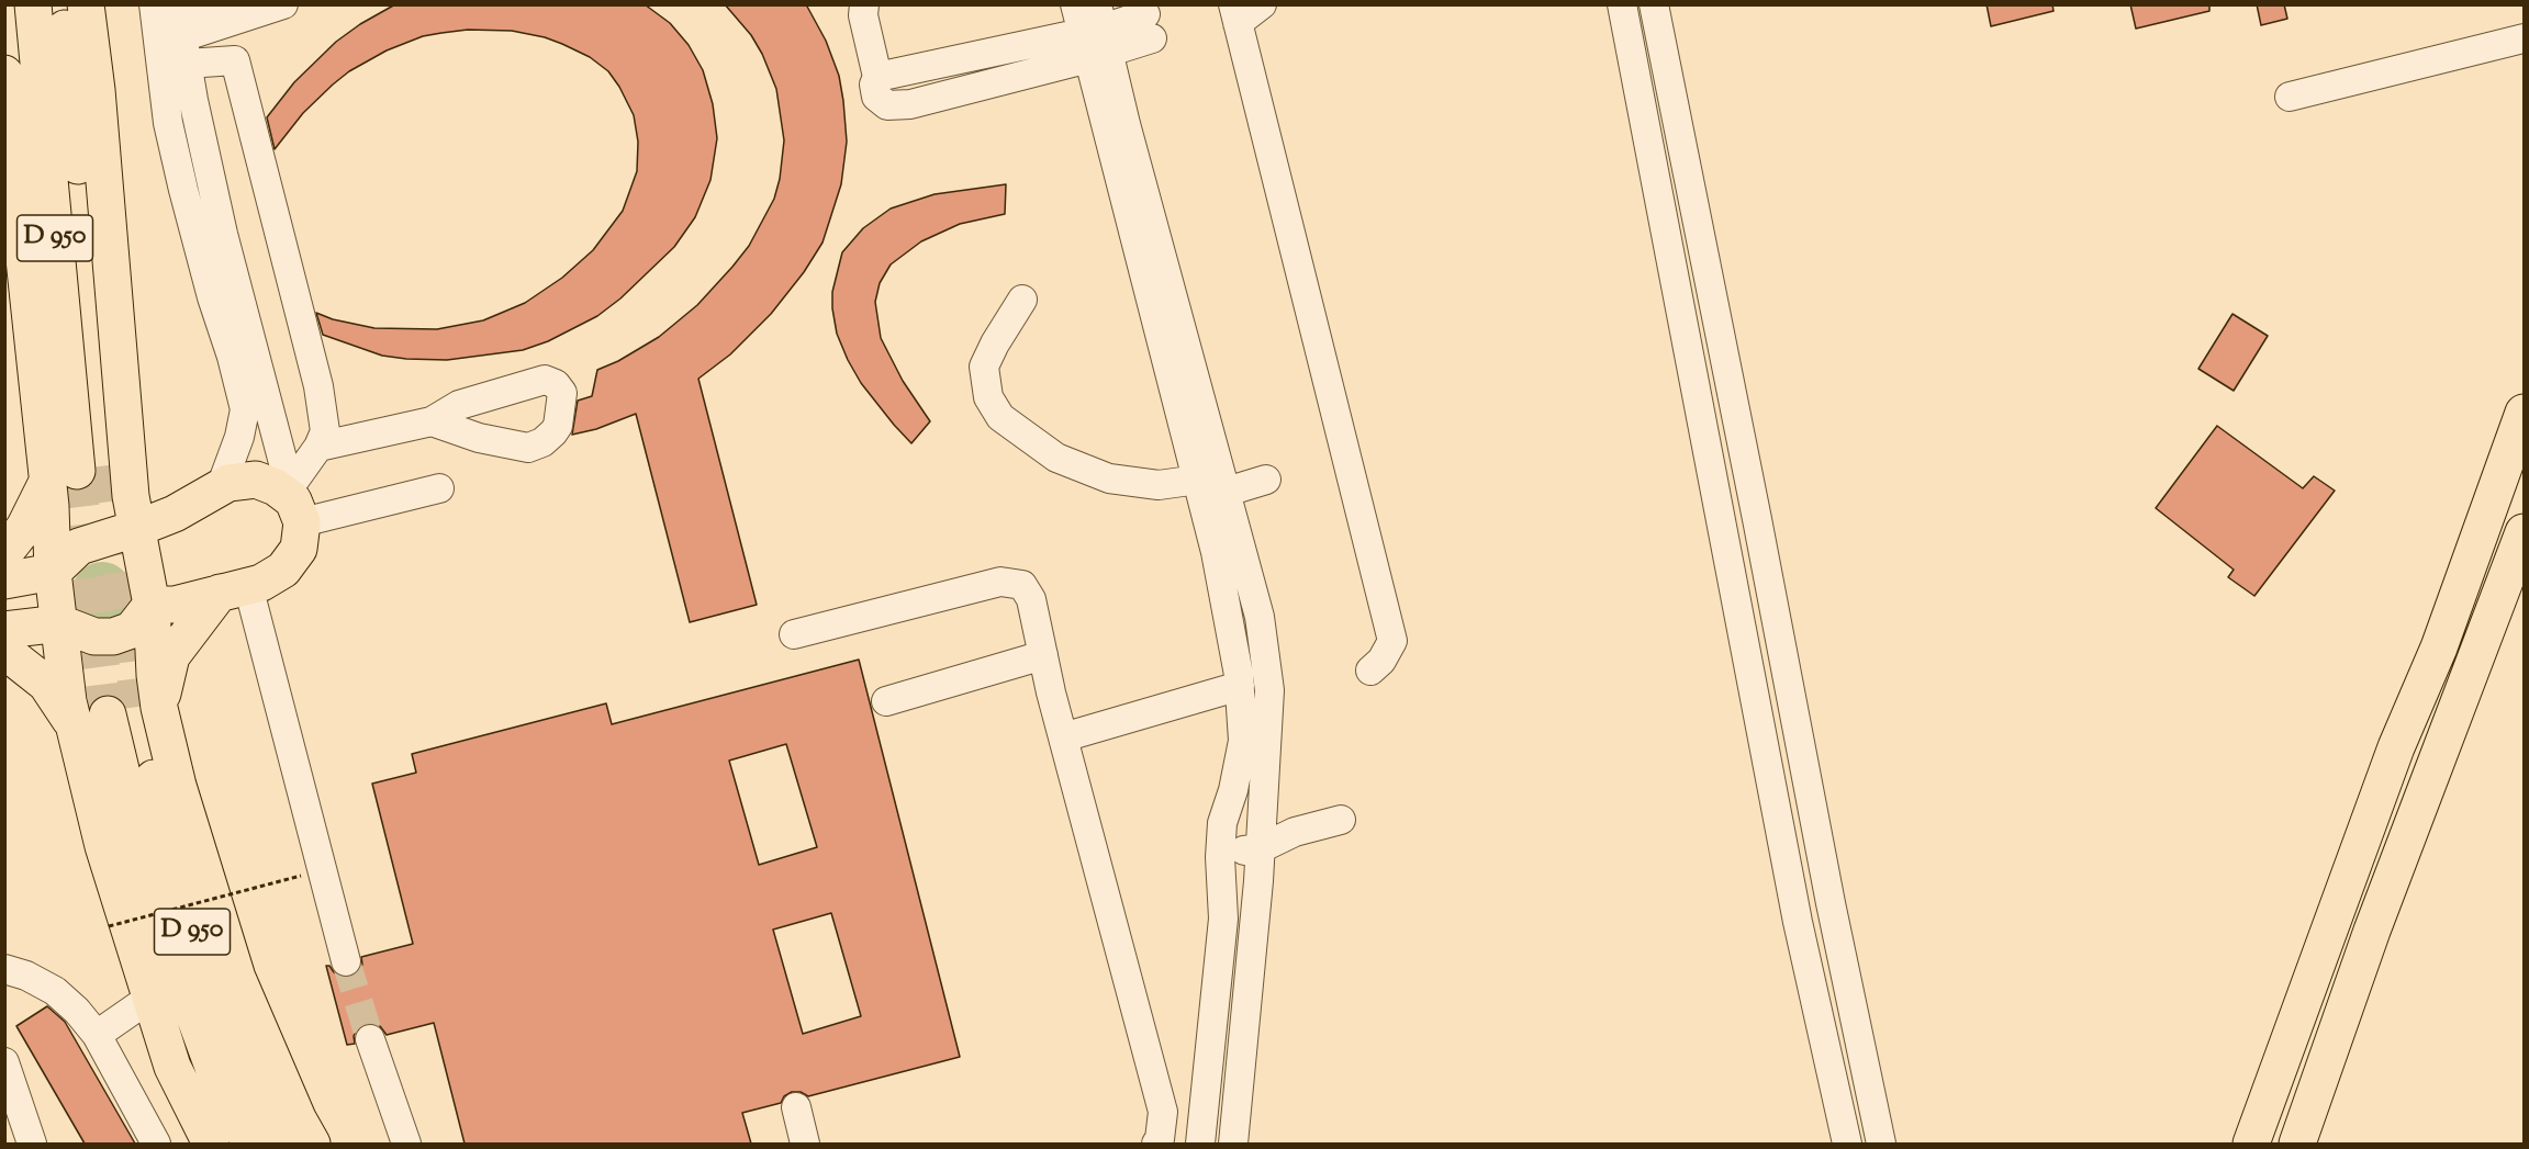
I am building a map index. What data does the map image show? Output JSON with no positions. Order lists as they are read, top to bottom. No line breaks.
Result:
{"streets":{"main road":["D 950"]}}
